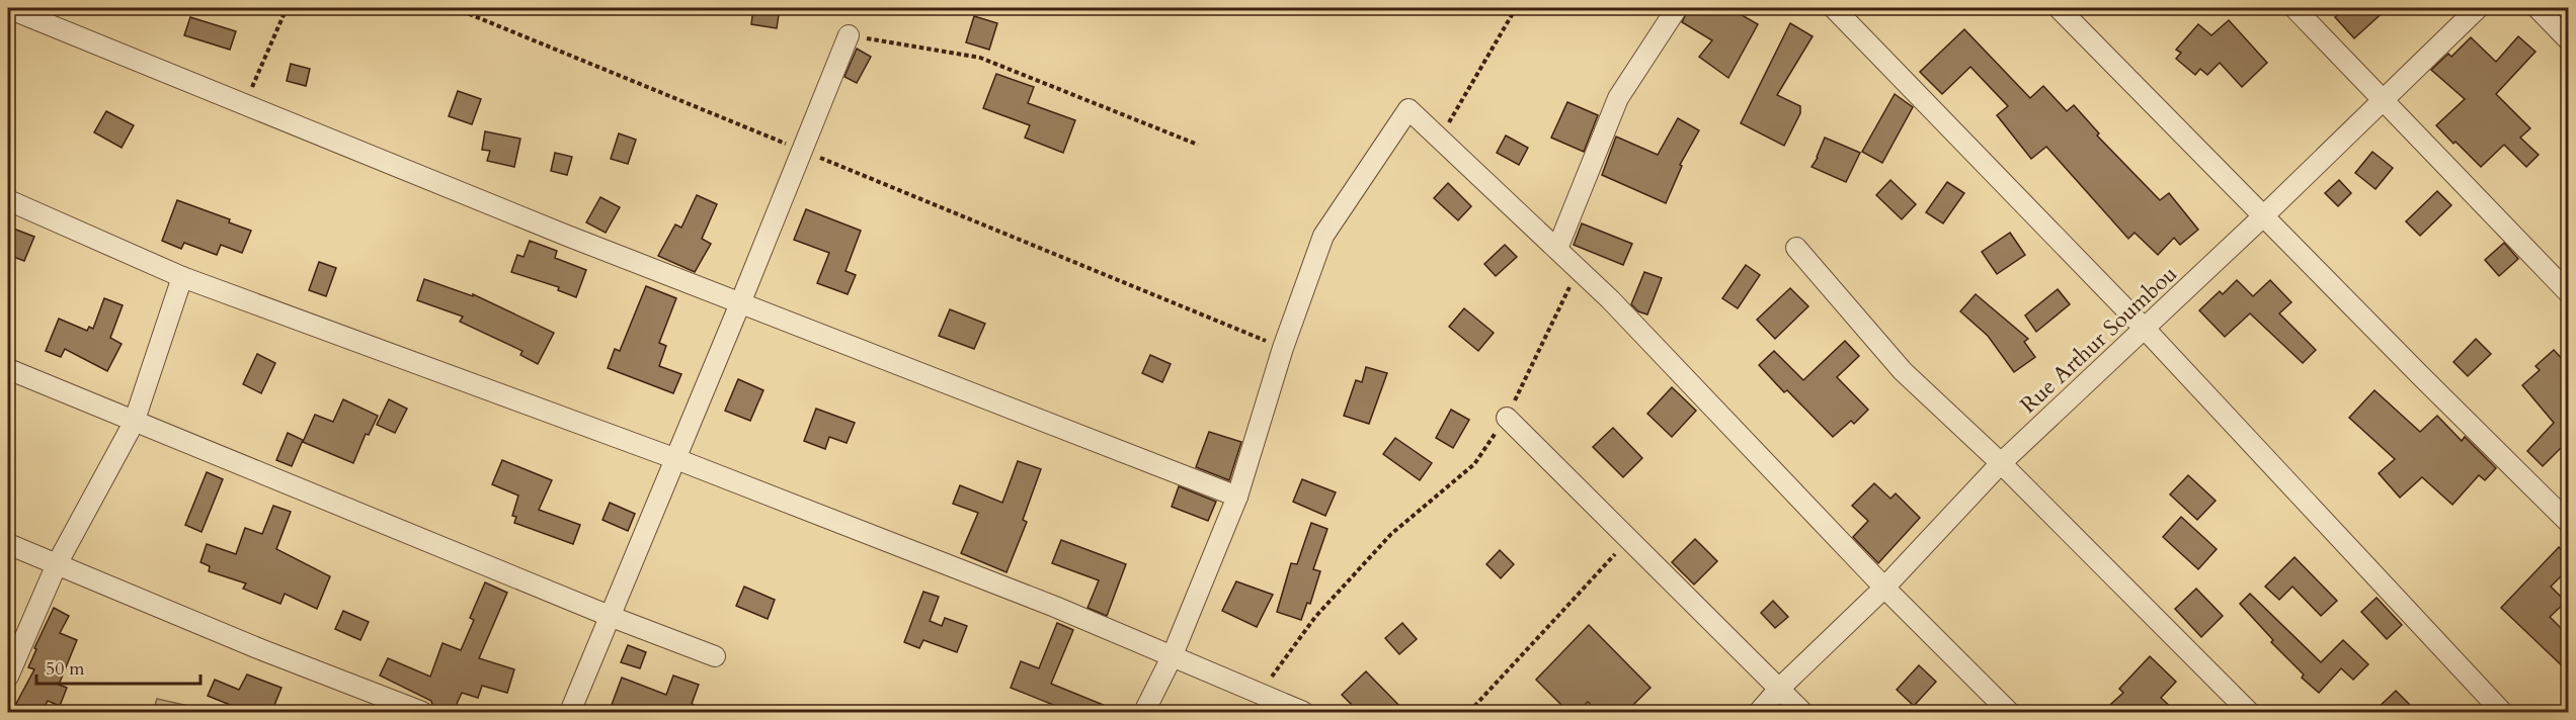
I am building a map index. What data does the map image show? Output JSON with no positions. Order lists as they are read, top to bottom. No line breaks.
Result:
{"streets":{"street":["Rue Arthur Soumbou"]},"scale_bar":"50 m"}
